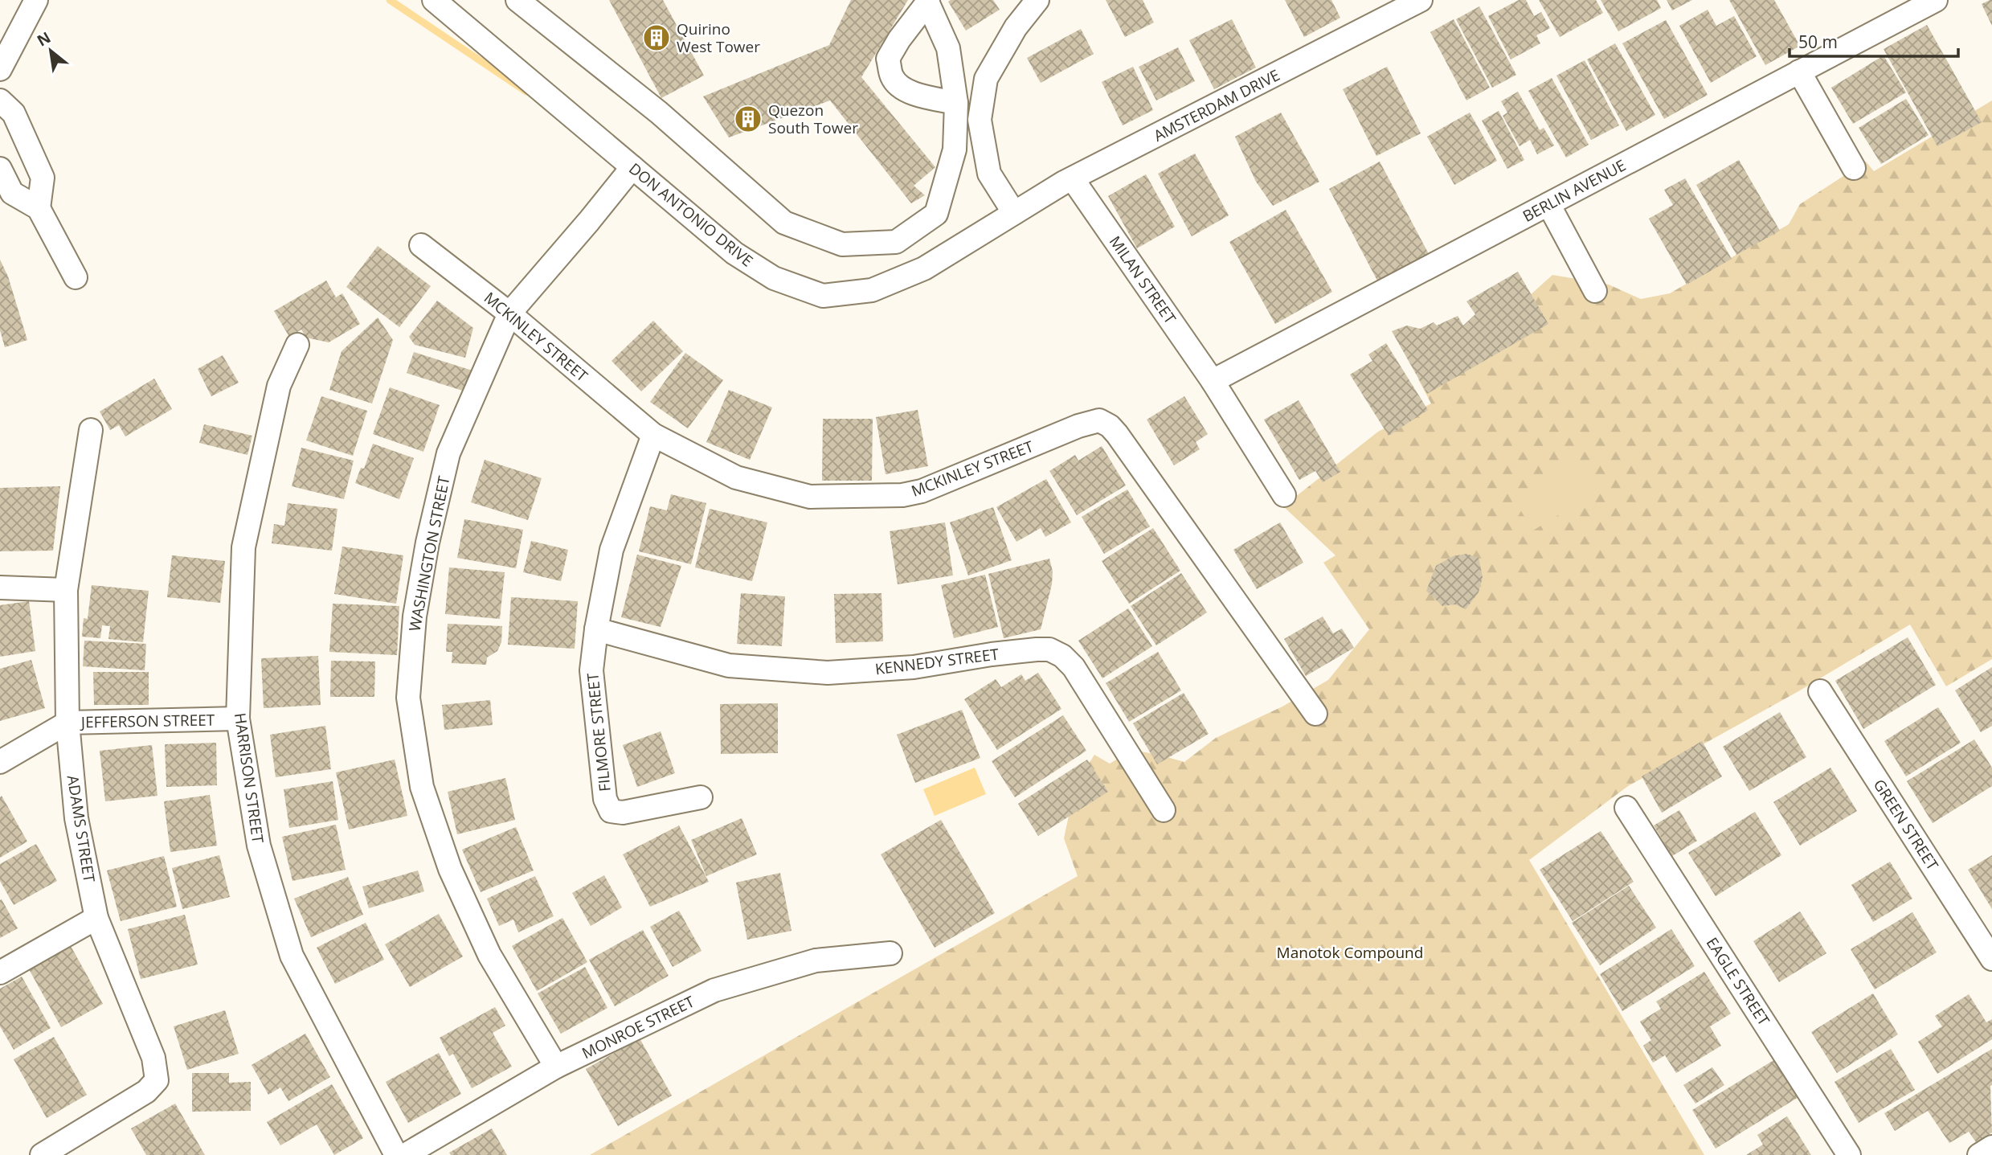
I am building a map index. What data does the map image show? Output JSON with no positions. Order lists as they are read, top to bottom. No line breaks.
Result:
{"streets":{"street":["AMSTERDAM DRIVE","BERLIN AVENUE","DON ANTONIO DRIVE","MILAN STREET","MCKINLEY STREET","WASHINGTON STREET","KENNEDY STREET","JEFFERSON STREET","FILMORE STREET","HARRISON STREET","GREEN STREET","ADAMS STREET","EAGLE STREET","MONROE STREET"]},"crossings":[["AMSTERDAM DRIVE","DON ANTONIO DRIVE"],["AMSTERDAM DRIVE","MILAN STREET"],["BERLIN AVENUE","MILAN STREET"],["DON ANTONIO DRIVE","WASHINGTON STREET"],["MCKINLEY STREET","WASHINGTON STREET"],["MCKINLEY STREET","FILMORE STREET"],["WASHINGTON STREET","MONROE STREET"],["KENNEDY STREET","FILMORE STREET"],["JEFFERSON STREET","HARRISON STREET"],["JEFFERSON STREET","ADAMS STREET"]],"parks":["Manotok Compound"],"places":{"building":["Quirino West Tower","Quezon South Tower"]},"scale_bar":"50 m","north":"top left"}
